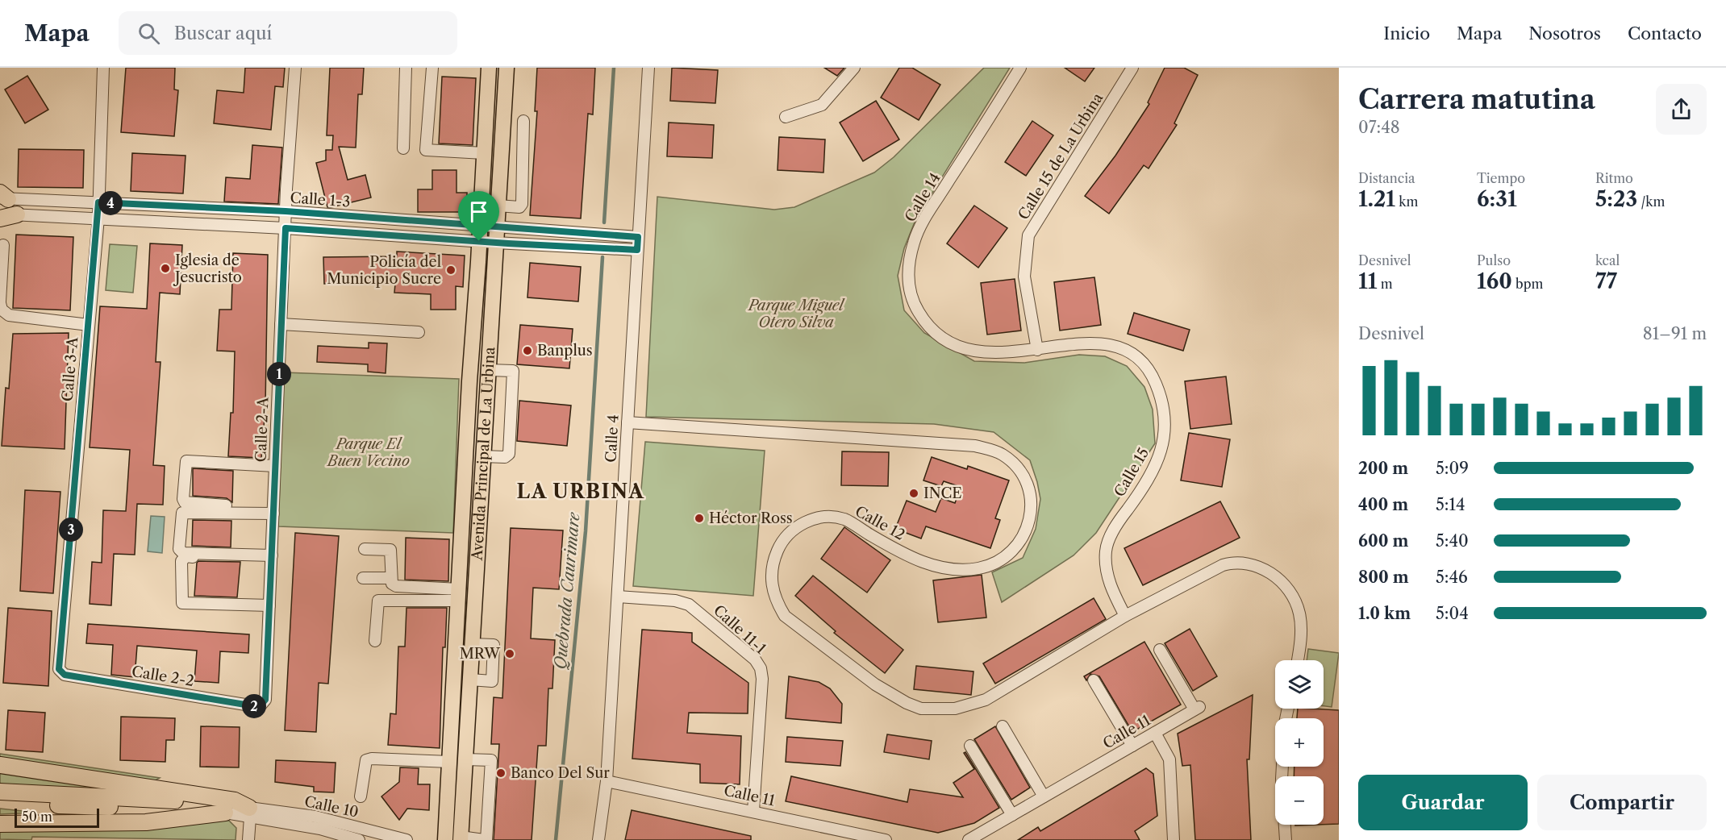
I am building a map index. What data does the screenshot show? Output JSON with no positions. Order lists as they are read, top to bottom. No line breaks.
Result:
{"streets":{"main road":["Avenida Principal de La Urbina"],"street":["Calle 15 de La Urbina","Calle 14","Calle 1-3","Calle 3-A","Calle 2-A","Calle 4","Calle 15","Calle 12","Calle 11-1","Calle 2-2","Calle 11","Calle 10"]},"crossings":[["Calle 15 de La Urbina","Calle 14"],["Calle 15 de La Urbina","Calle 15"],["Calle 14","Calle 15"],["Calle 1-3","Calle 3-A"],["Calle 1-3","Calle 2-A"],["Calle 1-3","Calle 4"],["Calle 1-3","Avenida Principal de La Urbina"],["Calle 3-A","Calle 2-2"],["Calle 2-A","Calle 2-2"],["Calle 4","Calle 12"],["Calle 4","Calle 11-1"],["Calle 4","Calle 11"],["Calle 15","Calle 12"],["Calle 11-1","Calle 11"]],"districts":["LA URBINA"],"water":["Quebrada Caurimare"],"parks":["Parque Miguel Otero Silva","Parque El Buen Vecino"],"places":["Iglesia de Jesucristo","Policía del Municipio Sucre","Banplus","INCE","Héctor Ross","MRW","Banco Del Sur"],"scale_bar":"50 m","page":{"header":"Mapa","search":"Buscar aquí","nav":["Inicio","Mapa","Nosotros","Contacto"],"heading":["Carrera matutina","07:48"],"stats":[["Distancia","1.21 km"],["Tiempo","6:31"],["Ritmo","5:23 /km"],["Desnivel","11 m"],["Pulso","160 bpm"],["kcal","77"]],"pins":["4","1","3","2"],"chart":["Desnivel","81–91 m"],"list":[{"name":"200 m","note":"5:09"},{"name":"400 m","note":"5:14"},{"name":"600 m","note":"5:40"},{"name":"800 m","note":"5:46"},{"name":"1.0 km","note":"5:04"}],"map_buttons":["+","−"],"buttons":["Guardar","Compartir"],"scale":"50 m"}}
